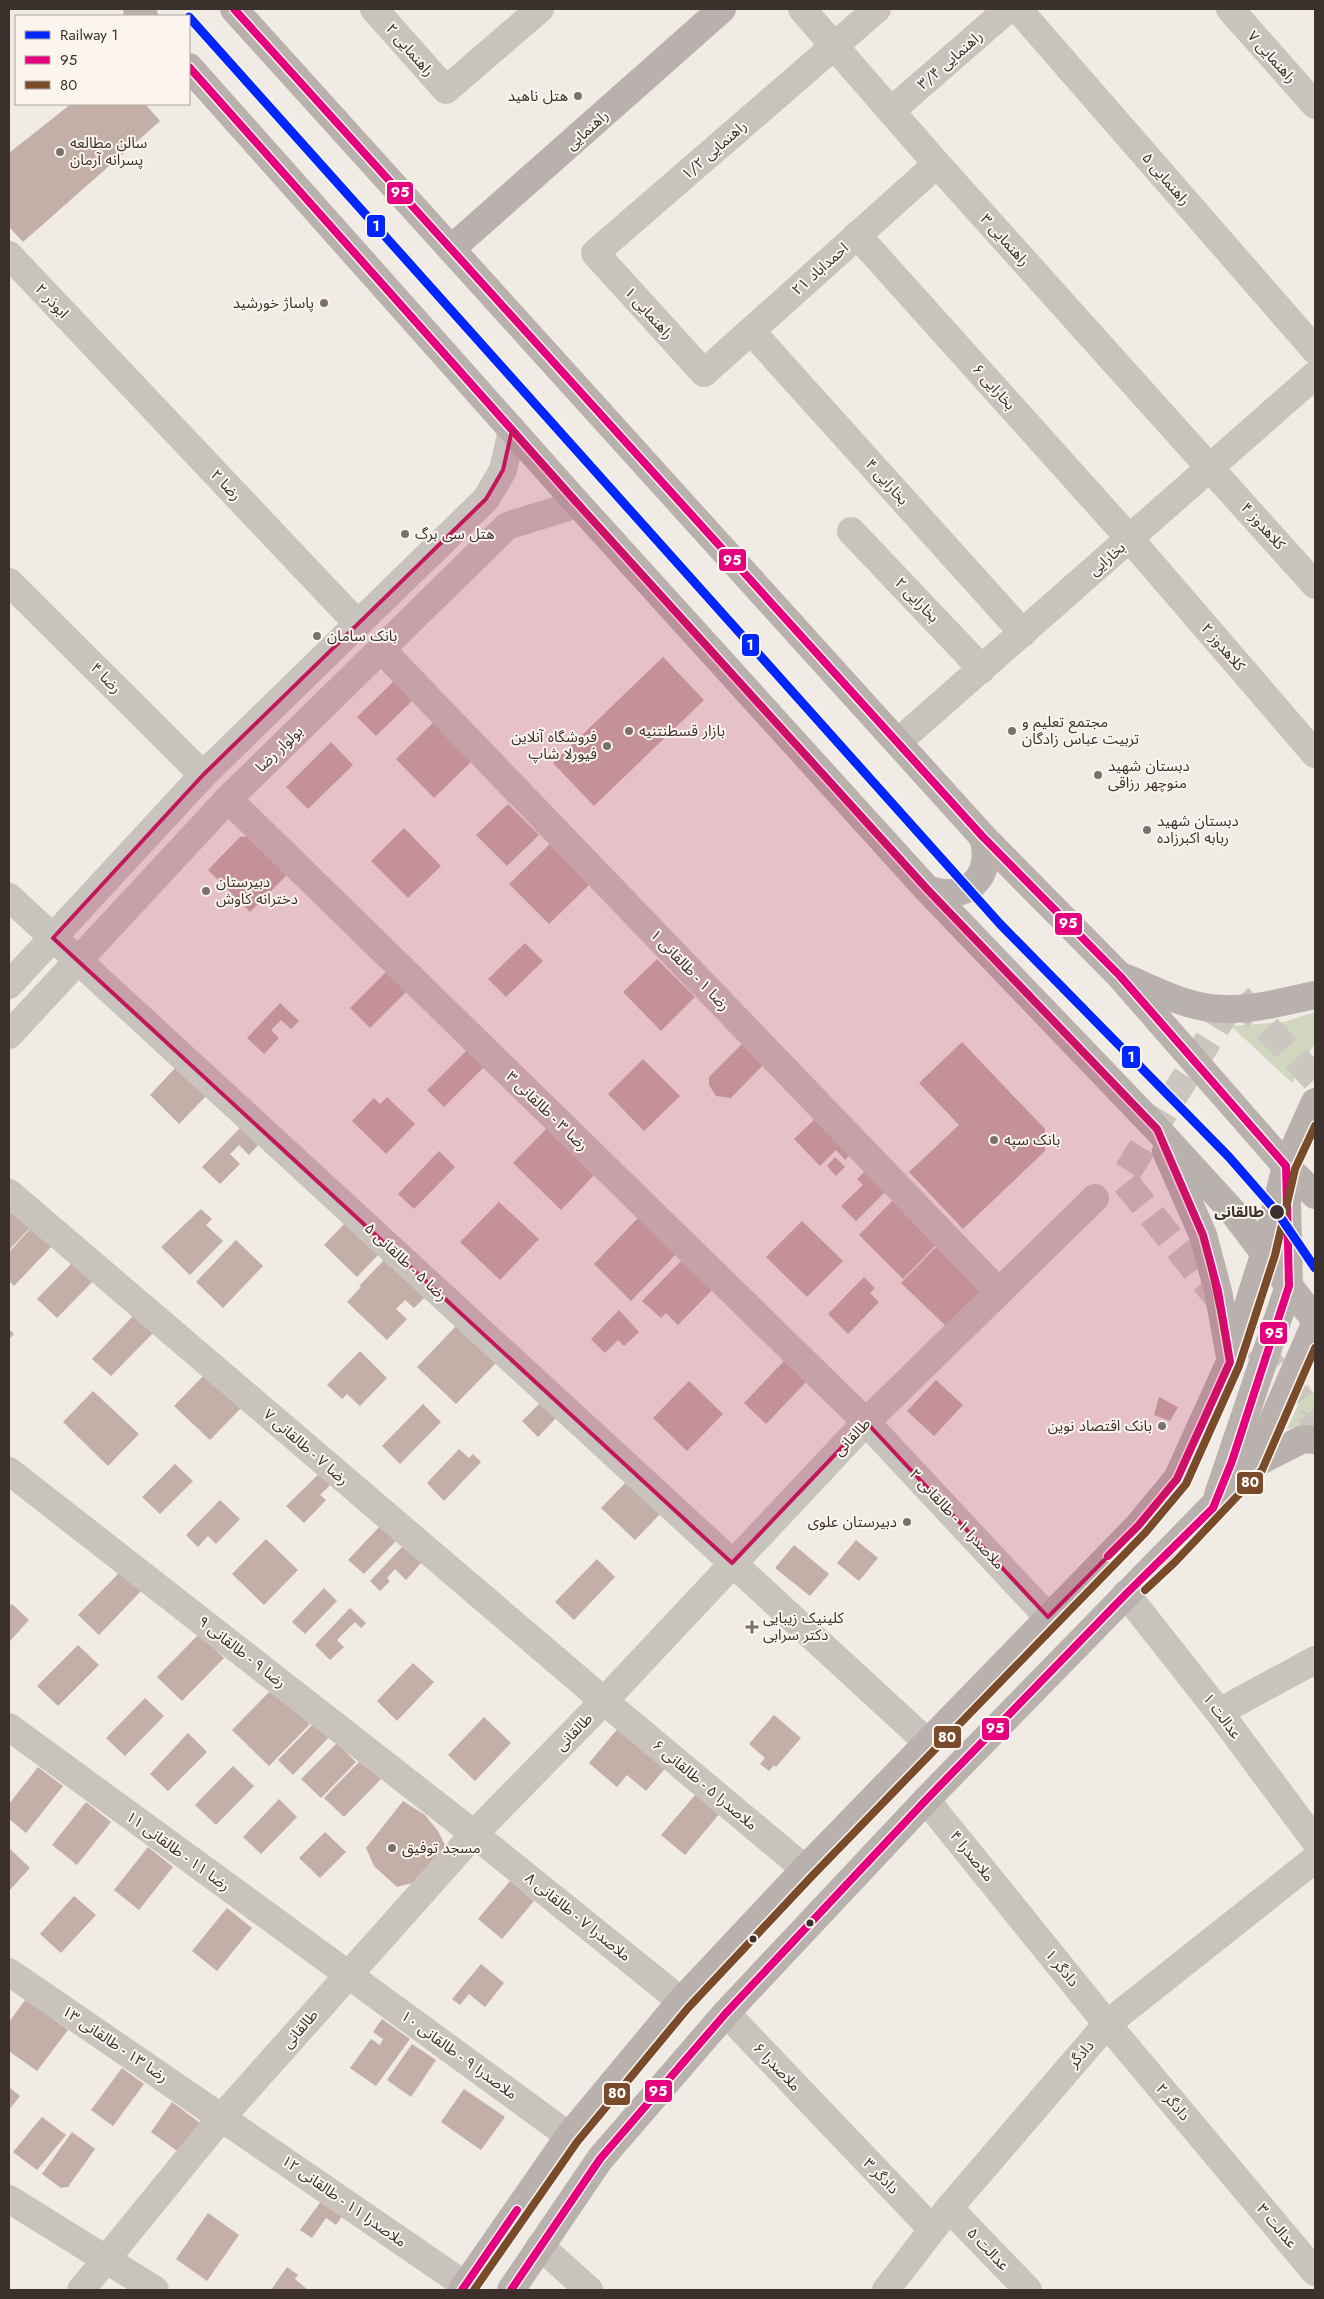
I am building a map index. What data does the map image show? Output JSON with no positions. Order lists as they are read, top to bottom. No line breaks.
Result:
{"streets":{"main road":["راهنمایی"],"street":["راهنمایی ۲","راهنمایی ۷","راهنمایی ۳/۴","راهنمایی ۱/۲","راهنمایی ۵","راهنمایی ۳","احمداباد ۲۱","ابوذر ۲","راهنمایی ۱","بخارایی ۶","بخارایی ۴","رضا ۲","کلاهدوز ۴","بخارایی","بخارایی ۲","کلاهدوز ۲","رضا ۴","بولوار رضا","رضا ۱ - طالقانی ۱","رضا ۳ - طالقانی ۳","رضا ۵ - طالقانی ۵","طالقانی","رضا ۷ - طالقانی ۷","ملاصدرا ۱ - طالقانی ۲","رضا ۹ - طالقانی ۹","عدالت ۱","ملاصدرا ۵ - طالقانی ۶","رضا ۱۱ - طالقانی ۱۱","ملاصدرا ۴","ملاصدرا ۷ - طالقانی ۸","دادگر ۱","رضا ۱۳ - طالقانی ۱۳","دادگر","ملاصدرا ۹ - طالقانی ۱۰","ملاصدرا ۶","دادگر ۲","دادگر ۳","ملاصدرا ۱۱ - طالقانی ۱۲","عدالت ۳","عدالت ۵"]},"crossings":[["راهنمایی ۳/۴","راهنمایی ۳"],["راهنمایی ۱/۲","راهنمایی ۳"],["راهنمایی ۱/۲","راهنمایی ۱"],["راهنمایی ۳","احمداباد ۲۱"],["راهنمایی ۳","کلاهدوز ۴"],["راهنمایی ۳","بخارایی"],["احمداباد ۲۱","راهنمایی ۱"],["احمداباد ۲۱","بخارایی ۶"],["احمداباد ۲۱","بخارایی ۴"],["ابوذر ۲","رضا ۲"],["بخارایی ۶","بخارایی"],["بخارایی ۶","کلاهدوز ۲"],["بخارایی ۴","بخارایی"],["کلاهدوز ۴","بخارایی"],["بخارایی","بخارایی ۲"],["بخارایی","کلاهدوز ۲"],["بولوار رضا","رضا ۱ - طالقانی ۱"],["بولوار رضا","رضا ۳ - طالقانی ۳"],["بولوار رضا","رضا ۵ - طالقانی ۵"],["رضا ۱ - طالقانی ۱","طالقانی"],["رضا ۳ - طالقانی ۳","طالقانی"],["رضا ۳ - طالقانی ۳","ملاصدرا ۱ - طالقانی ۲"],["رضا ۵ - طالقانی ۵","طالقانی"],["طالقانی","رضا ۷ - طالقانی ۷"],["طالقانی","ملاصدرا ۱ - طالقانی ۲"],["طالقانی","رضا ۹ - طالقانی ۹"],["طالقانی","ملاصدرا ۵ - طالقانی ۶"],["طالقانی","رضا ۱۱ - طالقانی ۱۱"],["طالقانی","ملاصدرا ۷ - طالقانی ۸"],["طالقانی","رضا ۱۳ - طالقانی ۱۳"],["طالقانی","ملاصدرا ۹ - طالقانی ۱۰"],["طالقانی","ملاصدرا ۱۱ - طالقانی ۱۲"],["رضا ۷ - طالقانی ۷","ملاصدرا ۵ - طالقانی ۶"],["رضا ۹ - طالقانی ۹","ملاصدرا ۷ - طالقانی ۸"],["رضا ۱۱ - طالقانی ۱۱","ملاصدرا ۹ - طالقانی ۱۰"],["ملاصدرا ۴","دادگر ۱"],["دادگر ۱","دادگر"],["دادگر ۱","دادگر ۲"],["رضا ۱۳ - طالقانی ۱۳","ملاصدرا ۱۱ - طالقانی ۱۲"],["دادگر","دادگر ۲"],["دادگر","دادگر ۳"],["دادگر","عدالت ۵"],["ملاصدرا ۶","دادگر ۳"],["دادگر ۲","عدالت ۳"]],"places":{"other":["هتل ناهید","سالن مطالعه پسرانه آرمان","پاساژ خورشید","هتل سی برگ","بانک سامان","بازار قسطنتنیه","مجتمع تعلیم و تربیت عباس زادگان","فروشگاه آنلاین فیورلا شاپ","دبستان شهید منوچهر رزاقی","دبستان شهید ربابه اکبرزاده","دبیرستان دخترانه کاوش","بانک سپه","طالقانی","بانک اقتصاد نوین","دبیرستان علوی","مسجد توفیق"],"health":["کلینیک زیبایی دکتر سرابی"]},"lines":["transit line 95","rail line 1","transit line 80"],"legend":["Railway 1","95","80"]}
